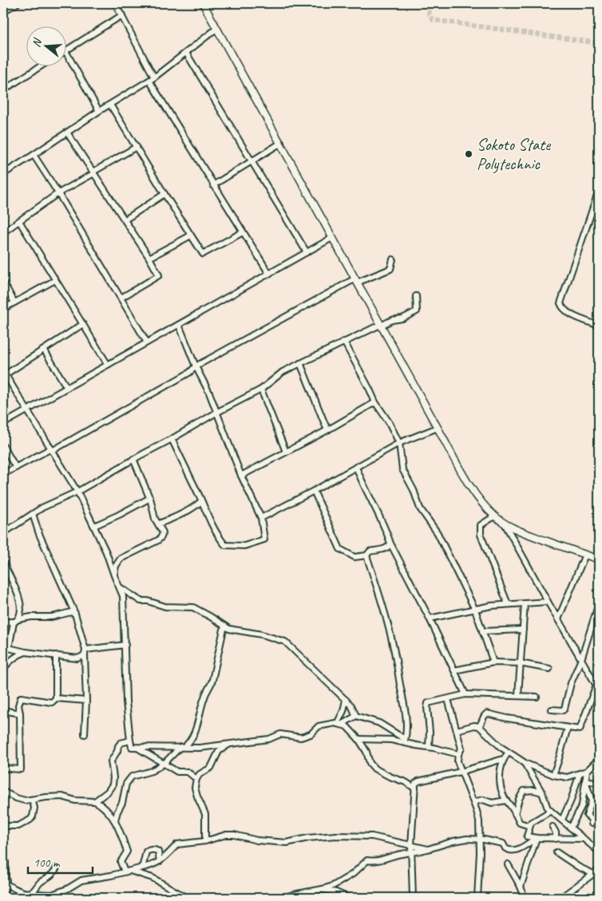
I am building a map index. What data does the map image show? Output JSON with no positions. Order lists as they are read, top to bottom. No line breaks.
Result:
{"places":["Sokoto State Polytechnic"],"scale_bar":"100 m","north":"left"}
